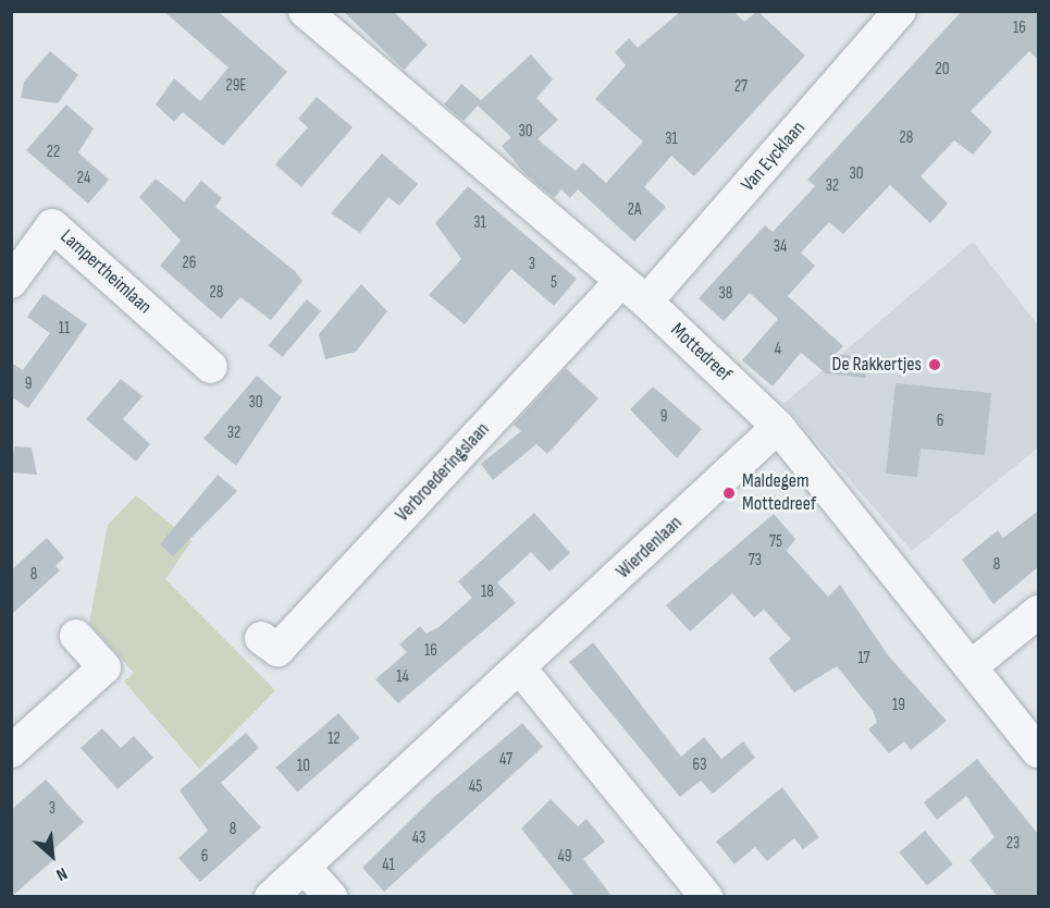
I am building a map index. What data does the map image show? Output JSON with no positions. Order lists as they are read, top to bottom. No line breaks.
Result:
{"streets":{"street":["Van Eycklaan","Lampertheimlaan","Mottedreef","Verbroederingslaan","Wierdenlaan"]},"crossings":[["Van Eycklaan","Mottedreef"],["Mottedreef","Verbroederingslaan"],["Mottedreef","Wierdenlaan"]],"places":["De Rakkertjes","Maldegem Mottedreef"],"house_numbers":["16","20","29E","27","30","28","31","22","30","24","32","2A","31","34","26","3","5","28","38","11","4","9","30","9","6","32","75","73","8","8","18","16","17","14","19","12","47","63","10","45","3","8","43","23","6","49","41"],"north":"bottom right"}
